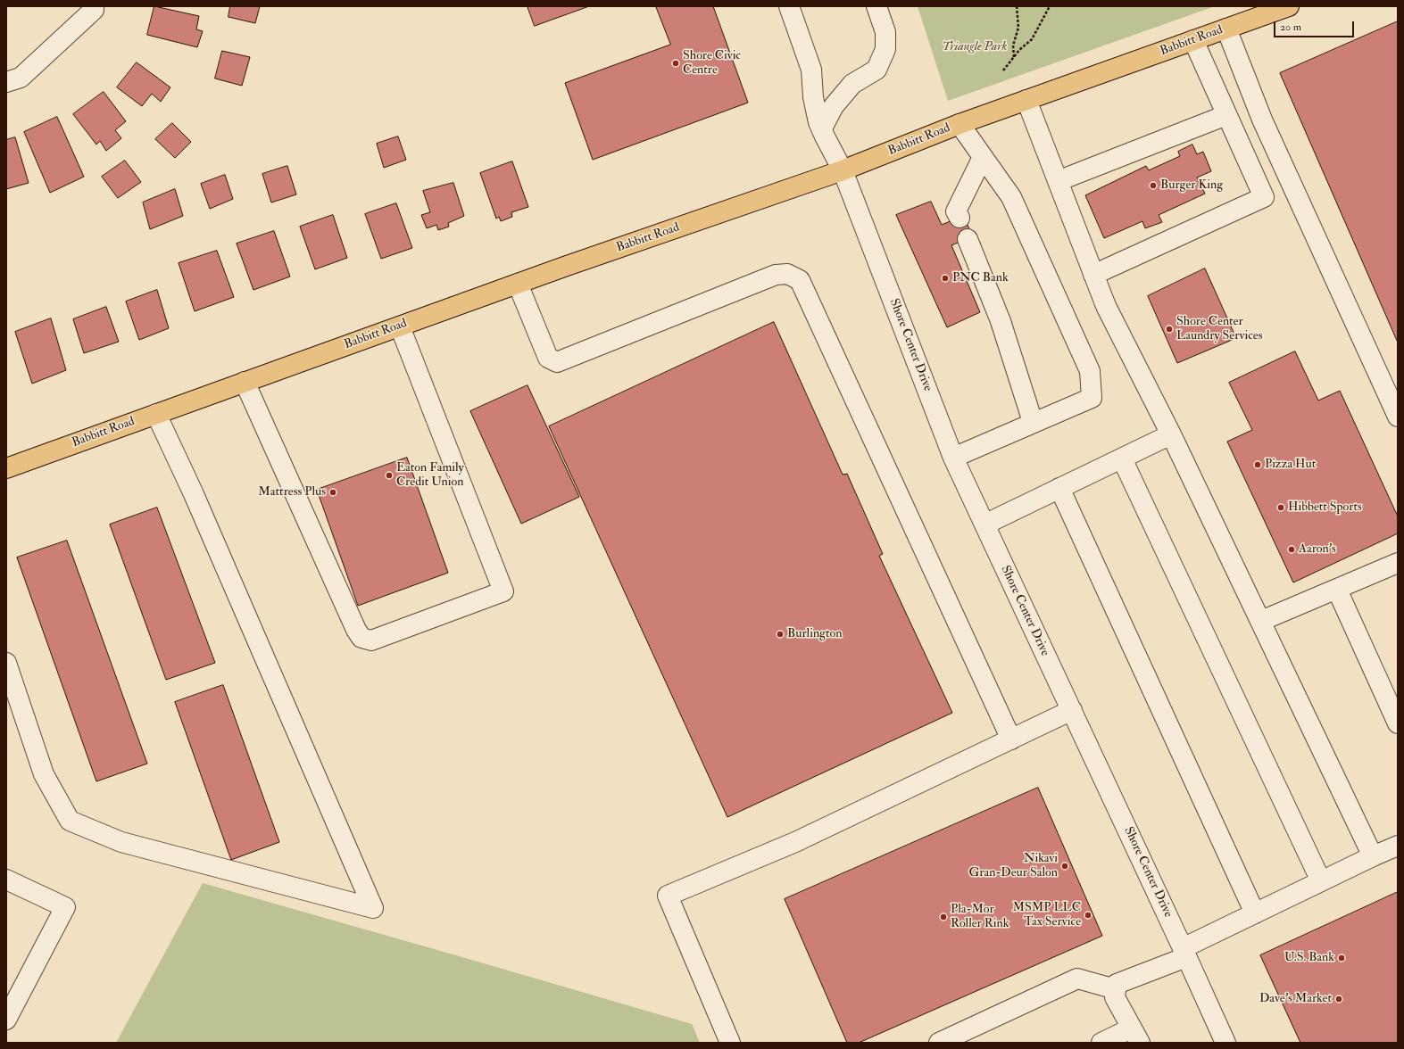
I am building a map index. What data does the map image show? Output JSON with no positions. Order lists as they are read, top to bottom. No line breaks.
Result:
{"streets":{"main road":["Babbitt Road"],"street":["Shore Center Drive"]},"crossings":[["Babbitt Road","Shore Center Drive"]],"parks":["Triangle Park"],"places":["Shore Civic Centre","Burger King","PNC Bank","Shore Center Laundry Services","Pizza Hut","Eaton Family Credit Union","Mattress Plus","Hibbett Sports","Aaron's","Burlington","Nikavi Gran-Deur Salon","MSMP LLC Tax Service","Pla-Mor Roller Rink","U.S. Bank","Dave's Market"],"scale_bar":"20 m"}
